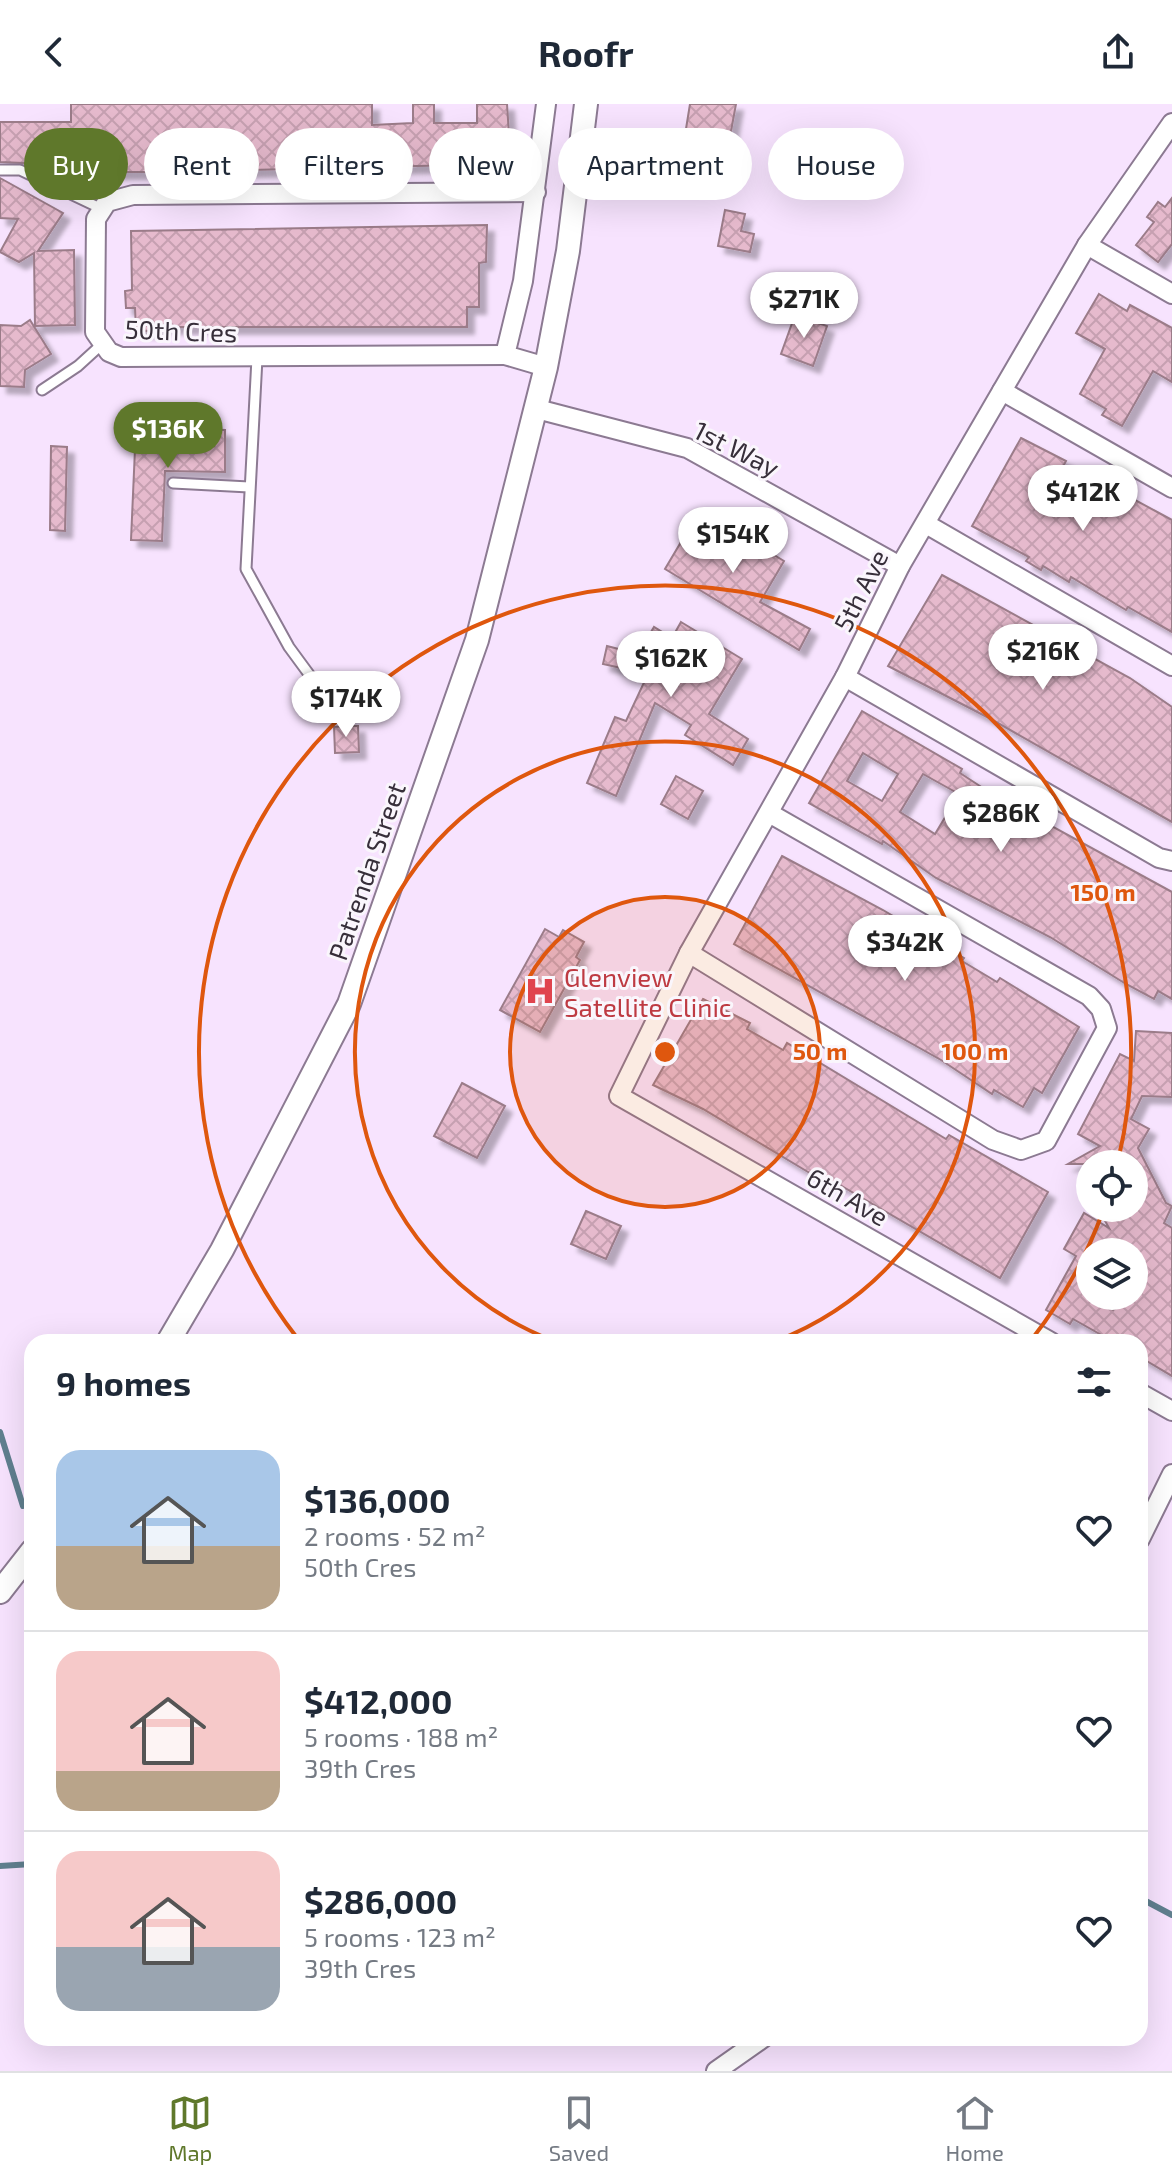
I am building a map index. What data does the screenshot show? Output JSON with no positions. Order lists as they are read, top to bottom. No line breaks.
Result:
{"streets":{"street":["50th Cres","1st Way","5th Ave","Patrenda Street","6th Ave"]},"crossings":[["50th Cres","Patrenda Street"],["1st Way","5th Ave"],["1st Way","Patrenda Street"],["5th Ave","6th Ave"]],"places":{"hospital":["Glenview Satellite Clinic"]},"page":{"header":"Roofr","chip":["Buy","Rent","Filters","New","Apartment","House"],"price":["$271K","$136K","$412K","$154K","$216K","$162K","$174K","$286K","$342K"],"heading":"9 homes","list":[{"name":"$136,000","note":"2 rooms · 52 m² · 50th Cres"},{"name":"$412,000","note":"5 rooms · 188 m² · 39th Cres"},{"name":"$286,000","note":"5 rooms · 123 m² · 39th Cres"}],"tabs":["Map","Saved","Home"]},"rings":["150 m","50 m","100 m"]}
